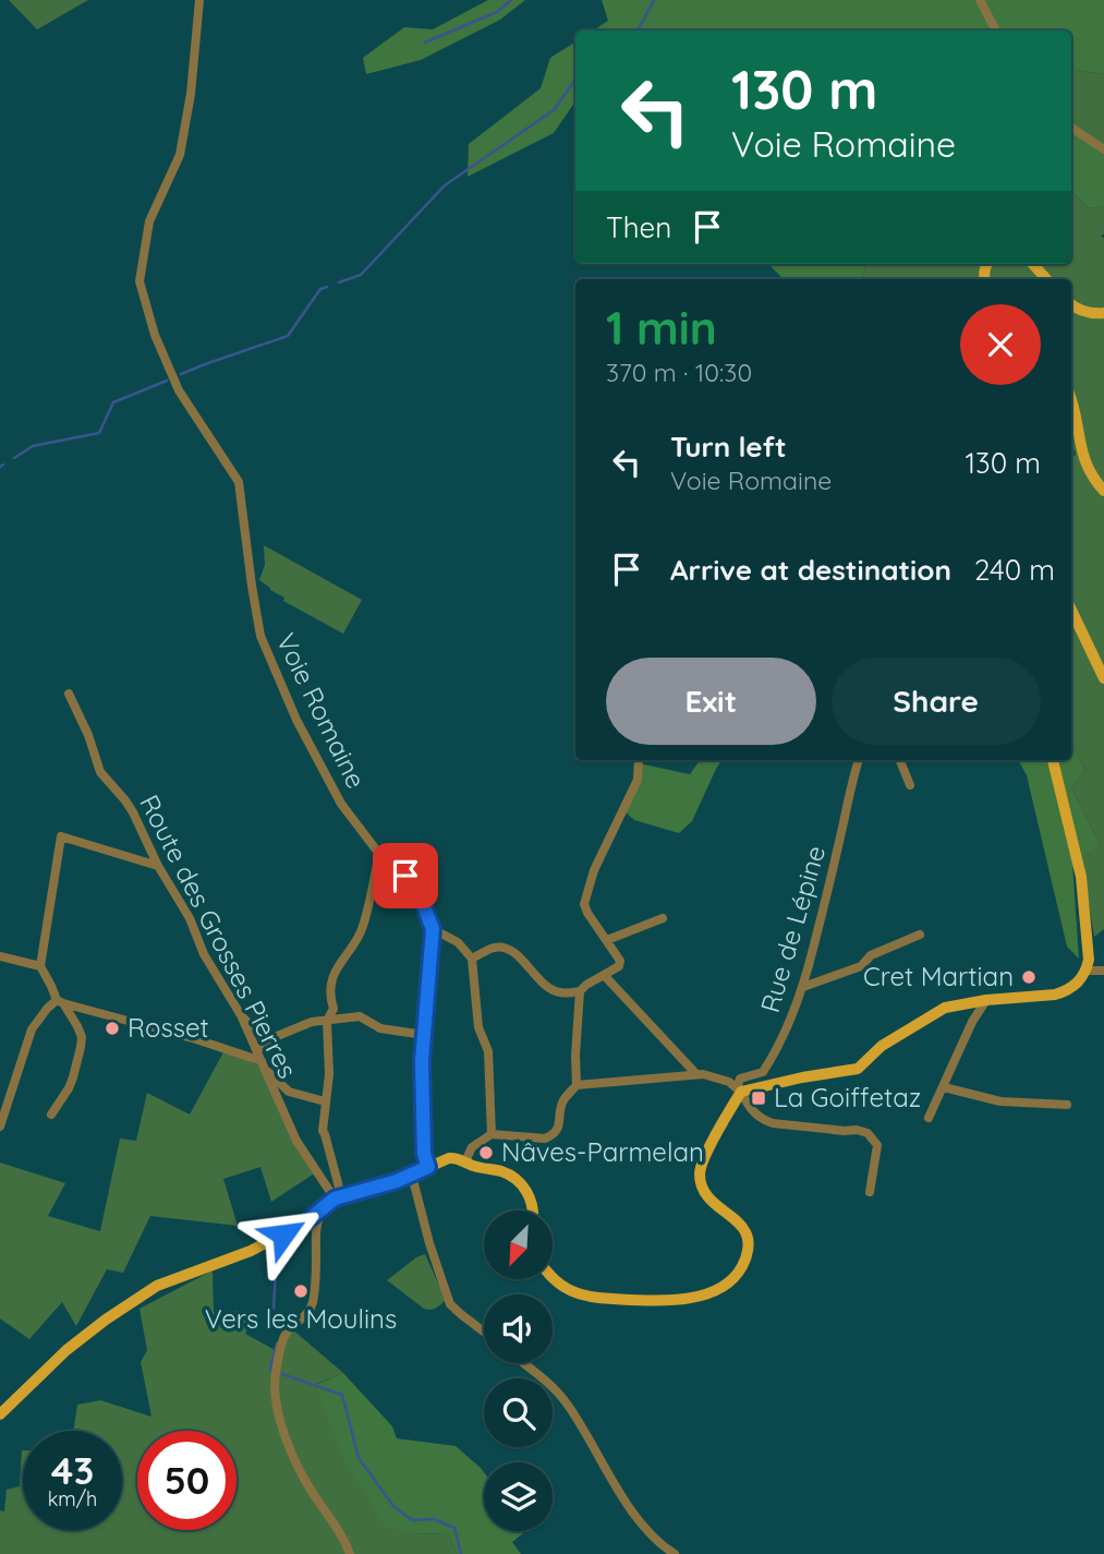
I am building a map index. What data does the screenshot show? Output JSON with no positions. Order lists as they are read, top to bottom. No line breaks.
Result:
{"streets":{"street":["Voie Romaine","Rue de Lépine","Route des Grosses Pierres"]},"places":{"other":["Cret Martian","Rosset","Nâves-Parmelan","Vers les Moulins"],"transit":["La Goiffetaz"]},"north":"bottom left","page":{"turn":["130 m","Voie Romaine"],"then":"Then","heading":["1 min","370 m · 10:30"],"list":[{"name":"Turn left","note":"Voie Romaine","value":"130 m"},{"name":"Arrive at destination","value":"240 m"}],"buttons":["Exit","Share"],"speed":"43 km/h","limit":"50"}}
